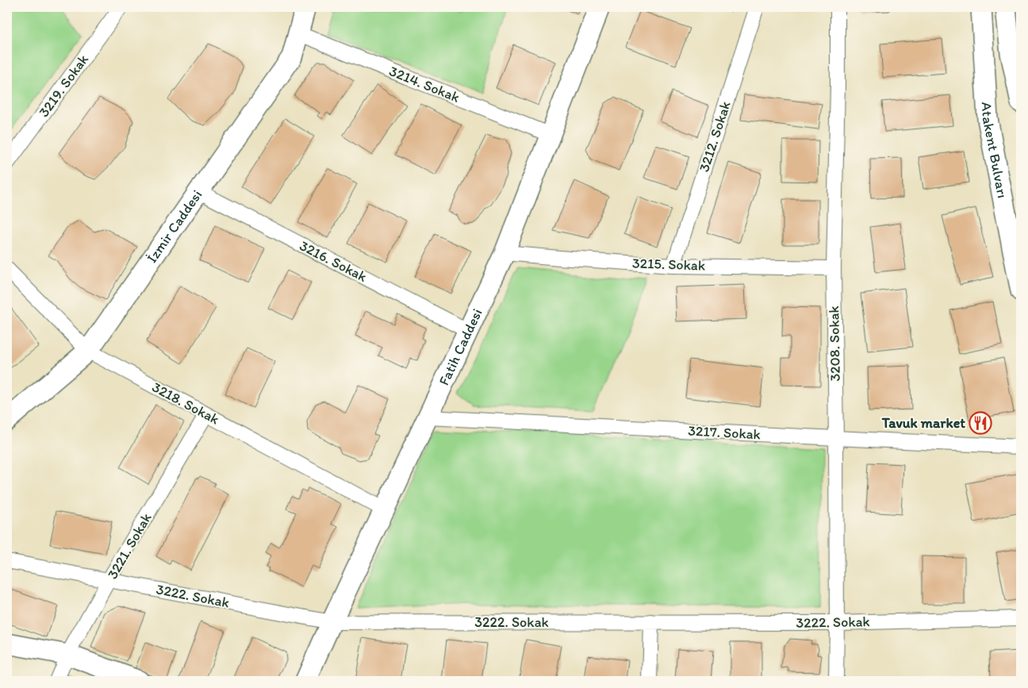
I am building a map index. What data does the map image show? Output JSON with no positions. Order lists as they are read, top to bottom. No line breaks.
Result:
{"streets":{"street":["3214. Sokak","3219. Sokak","3212. Sokak","Atakent Bulvarı","İzmir Caddesi","3216. Sokak","3215. Sokak","3208. Sokak","Fatih Caddesi","3218. Sokak","3217. Sokak","3221. Sokak","3222. Sokak"]},"crossings":[["3214. Sokak","İzmir Caddesi"],["3214. Sokak","Fatih Caddesi"],["3212. Sokak","3215. Sokak"],["İzmir Caddesi","3216. Sokak"],["İzmir Caddesi","3218. Sokak"],["3216. Sokak","Fatih Caddesi"],["3215. Sokak","3208. Sokak"],["3215. Sokak","Fatih Caddesi"],["3208. Sokak","3217. Sokak"],["3208. Sokak","3222. Sokak"],["Fatih Caddesi","3218. Sokak"],["Fatih Caddesi","3217. Sokak"],["Fatih Caddesi","3222. Sokak"],["3218. Sokak","3221. Sokak"],["3221. Sokak","3222. Sokak"]],"places":{"restaurant":["Tavuk market"]}}
